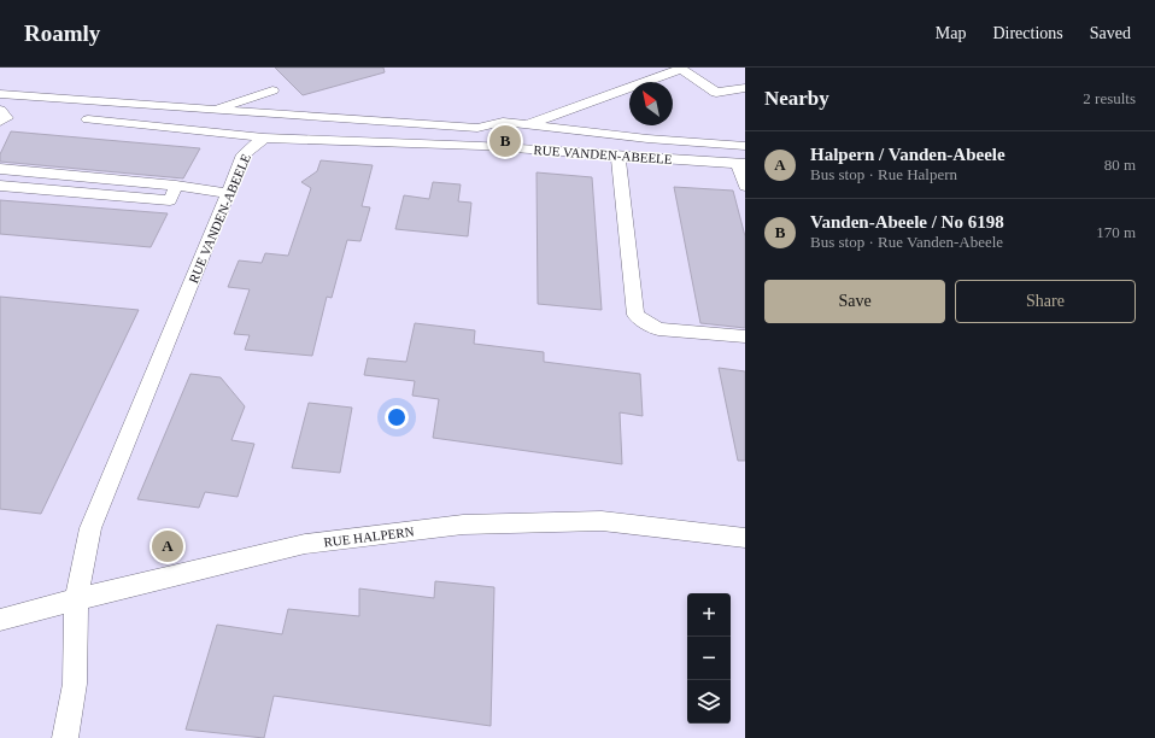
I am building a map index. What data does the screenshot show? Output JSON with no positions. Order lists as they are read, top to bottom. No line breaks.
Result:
{"streets":{"street":["RUE VANDEN-ABEELE","RUE HALPERN"]},"crossings":[["RUE VANDEN-ABEELE","RUE HALPERN"]],"north":"top left","page":{"header":"Roamly","nav":["Map","Directions","Saved"],"heading":["Nearby","2 results"],"pins":["B","A"],"list":[{"mark":"A","name":"Halpern / Vanden-Abeele","note":"Bus stop · Rue Halpern","value":"80 m"},{"mark":"B","name":"Vanden-Abeele / No 6198","note":"Bus stop · Rue Vanden-Abeele","value":"170 m"}],"buttons":["Save","Share"],"map_buttons":["+","−"]}}
